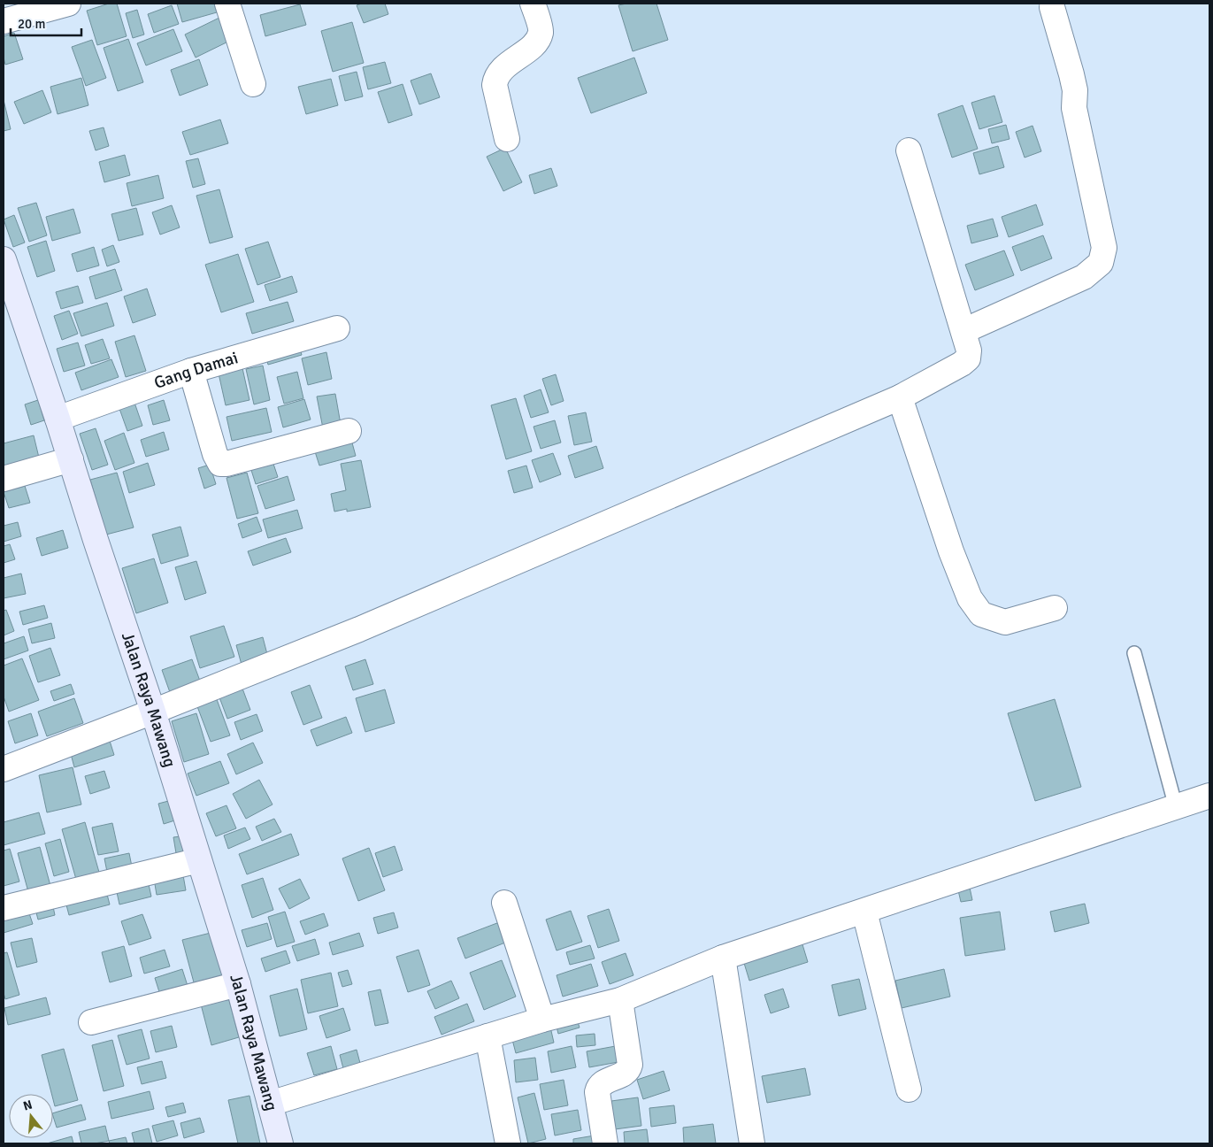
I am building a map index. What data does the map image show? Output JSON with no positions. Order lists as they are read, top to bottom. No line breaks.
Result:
{"streets":{"main road":["Jalan Raya Mawang"],"street":["Gang Damai"]},"crossings":[["Gang Damai","Jalan Raya Mawang"]],"scale_bar":"20 m","north":"top"}
